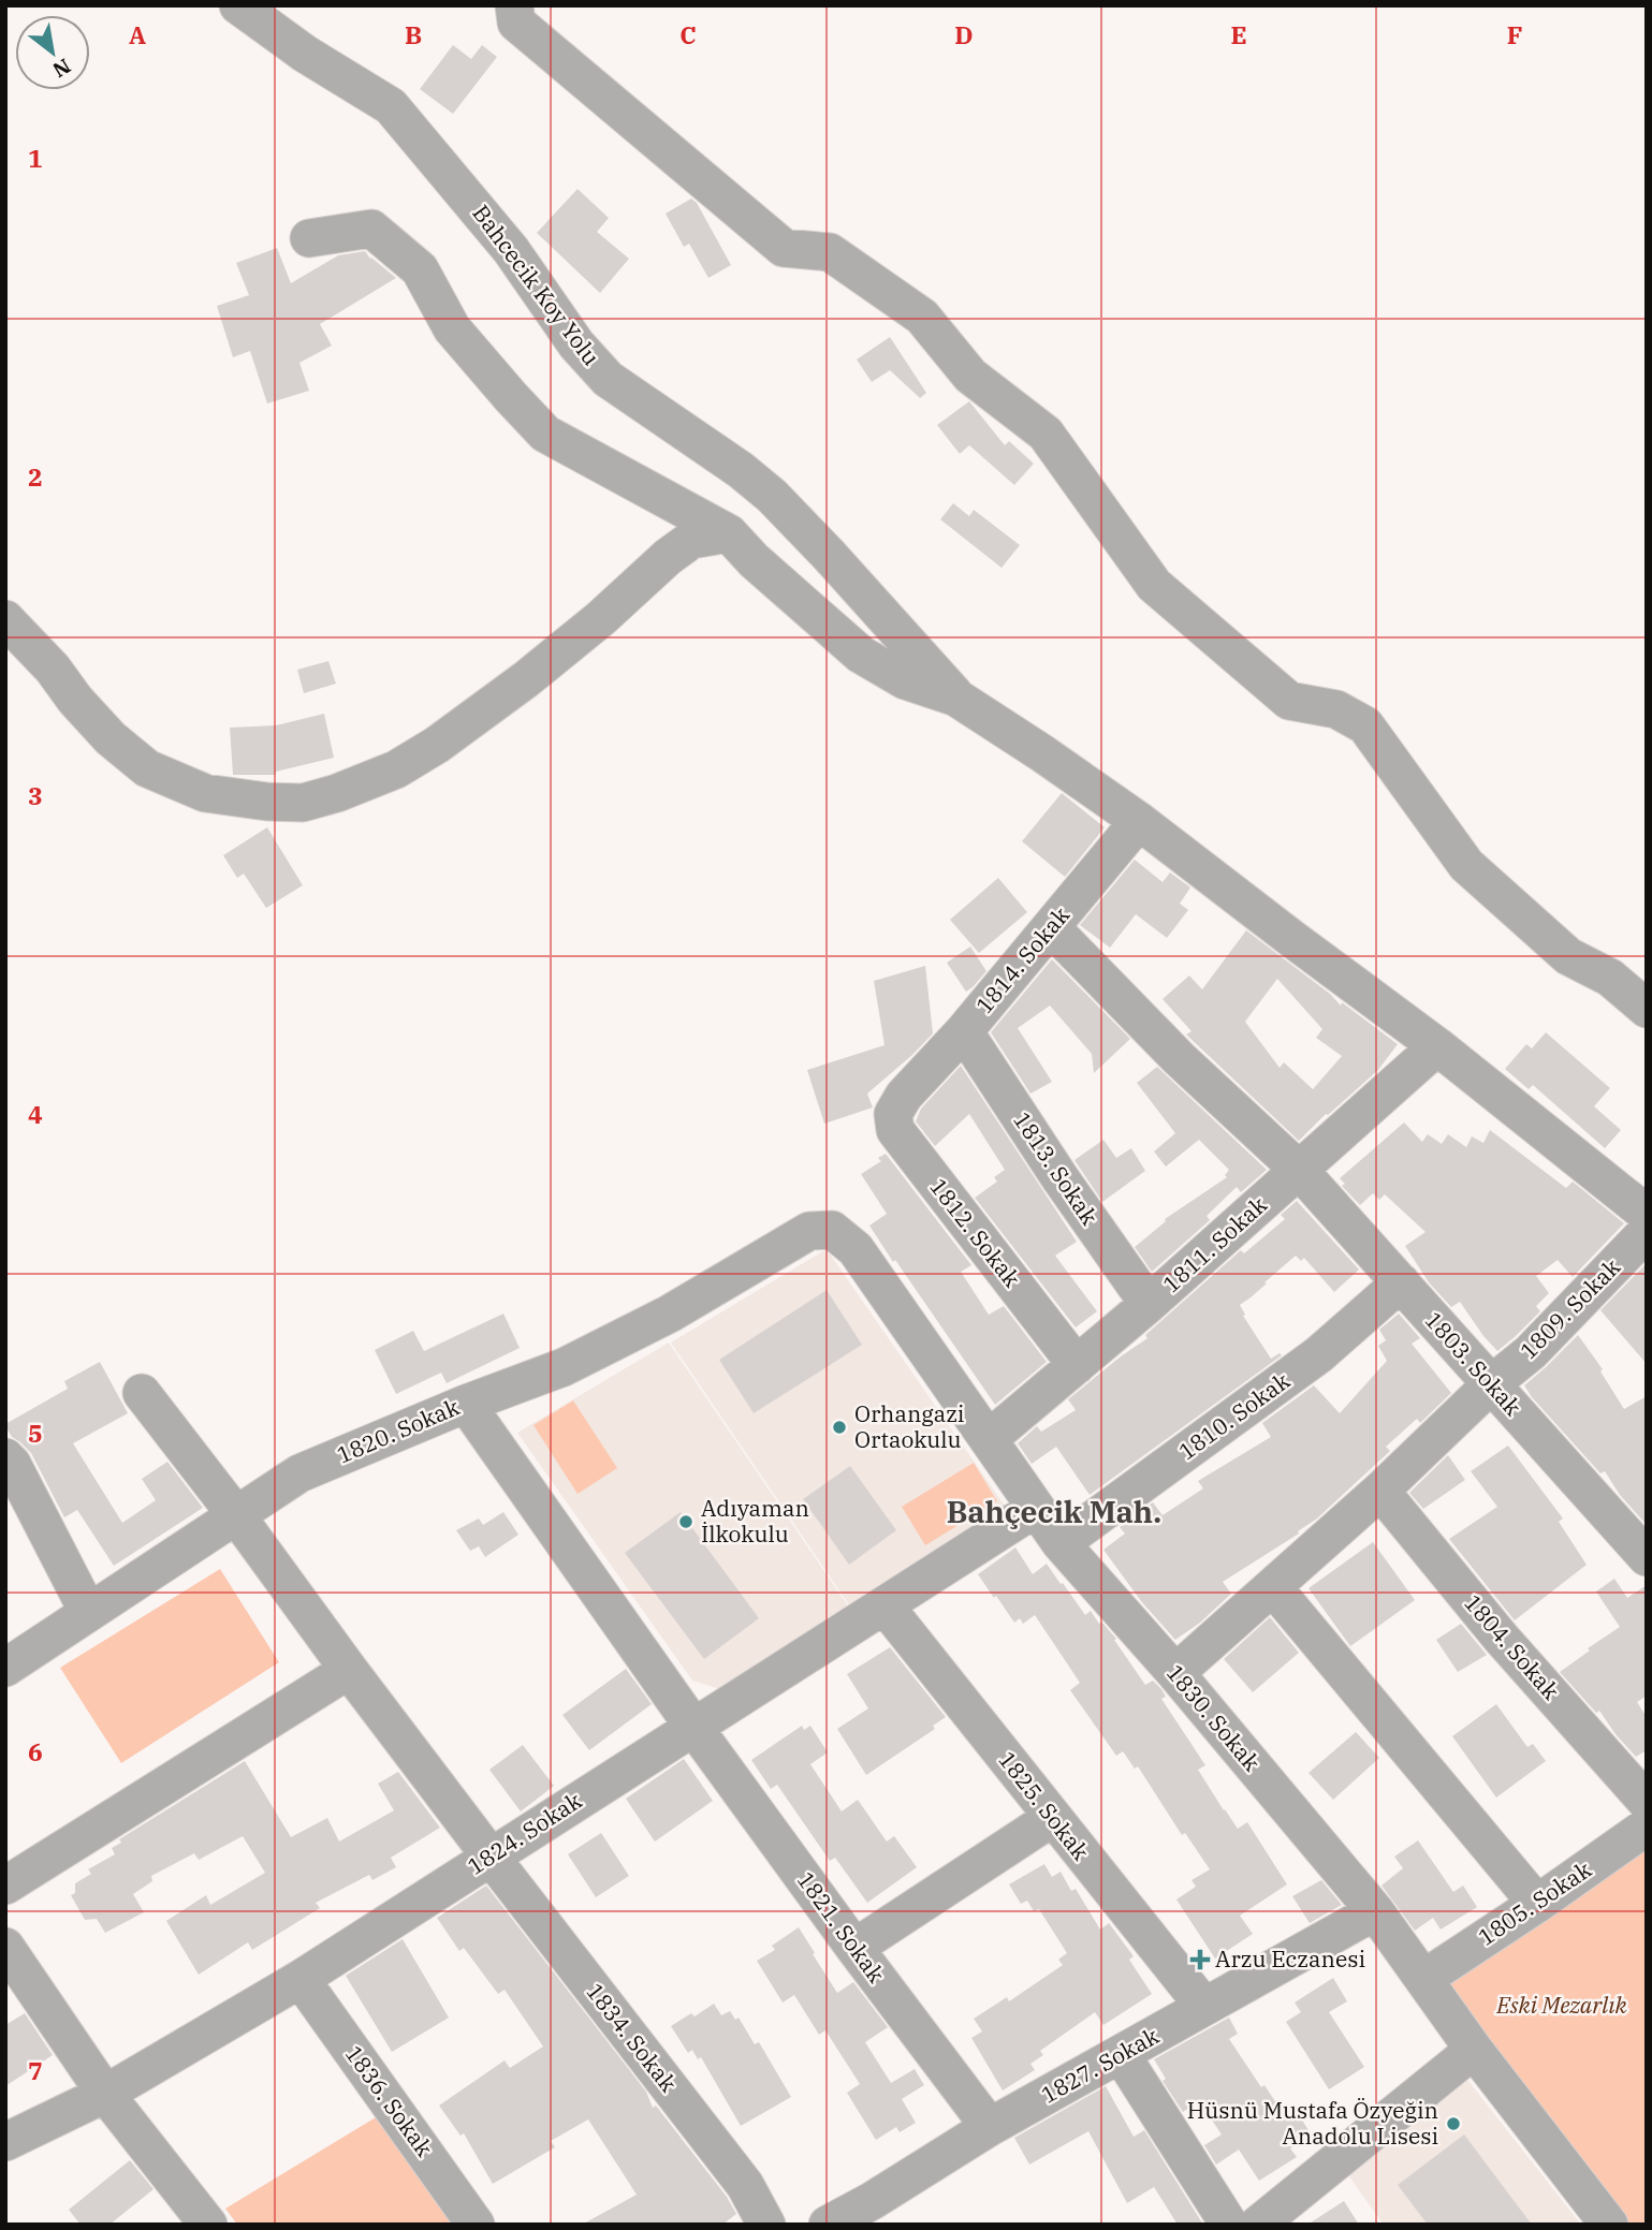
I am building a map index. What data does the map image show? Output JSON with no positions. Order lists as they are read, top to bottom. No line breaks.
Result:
{"streets":{"street":["Bahcecik Koy Yolu","1814. Sokak","1813. Sokak","1812. Sokak","1811. Sokak","1809. Sokak","1803. Sokak","1810. Sokak","1820. Sokak","1804. Sokak","1830. Sokak","1825. Sokak","1824. Sokak","1805. Sokak","1821. Sokak","1834. Sokak","1827. Sokak","1836. Sokak"]},"crossings":[["1814. Sokak","1813. Sokak"],["1814. Sokak","1812. Sokak"],["1814. Sokak","1803. Sokak"],["1813. Sokak","1811. Sokak"],["1812. Sokak","1811. Sokak"],["1811. Sokak","1803. Sokak"],["1811. Sokak","1830. Sokak"],["1809. Sokak","1803. Sokak"],["1809. Sokak","1804. Sokak"],["1809. Sokak","1830. Sokak"],["1803. Sokak","1810. Sokak"],["1810. Sokak","1830. Sokak"],["1820. Sokak","1830. Sokak"],["1820. Sokak","1821. Sokak"],["1820. Sokak","1834. Sokak"],["1830. Sokak","1824. Sokak"],["1830. Sokak","1805. Sokak"],["1830. Sokak","1827. Sokak"],["1825. Sokak","1824. Sokak"],["1825. Sokak","1827. Sokak"],["1824. Sokak","1821. Sokak"],["1824. Sokak","1834. Sokak"],["1824. Sokak","1836. Sokak"],["1821. Sokak","1827. Sokak"]],"districts":["Bahçecik Mah."],"parks":["Eski Mezarlık"],"places":{"other":["Orhangazi Ortaokulu","Adıyaman İlkokulu","Hüsnü Mustafa Özyeğin Anadolu Lisesi"],"health":["Arzu Eczanesi"]},"north":"bottom right","grid":{"columns":["A","B","C","D","E","F"],"rows":["1","2","3","4","5","6","7"]}}
